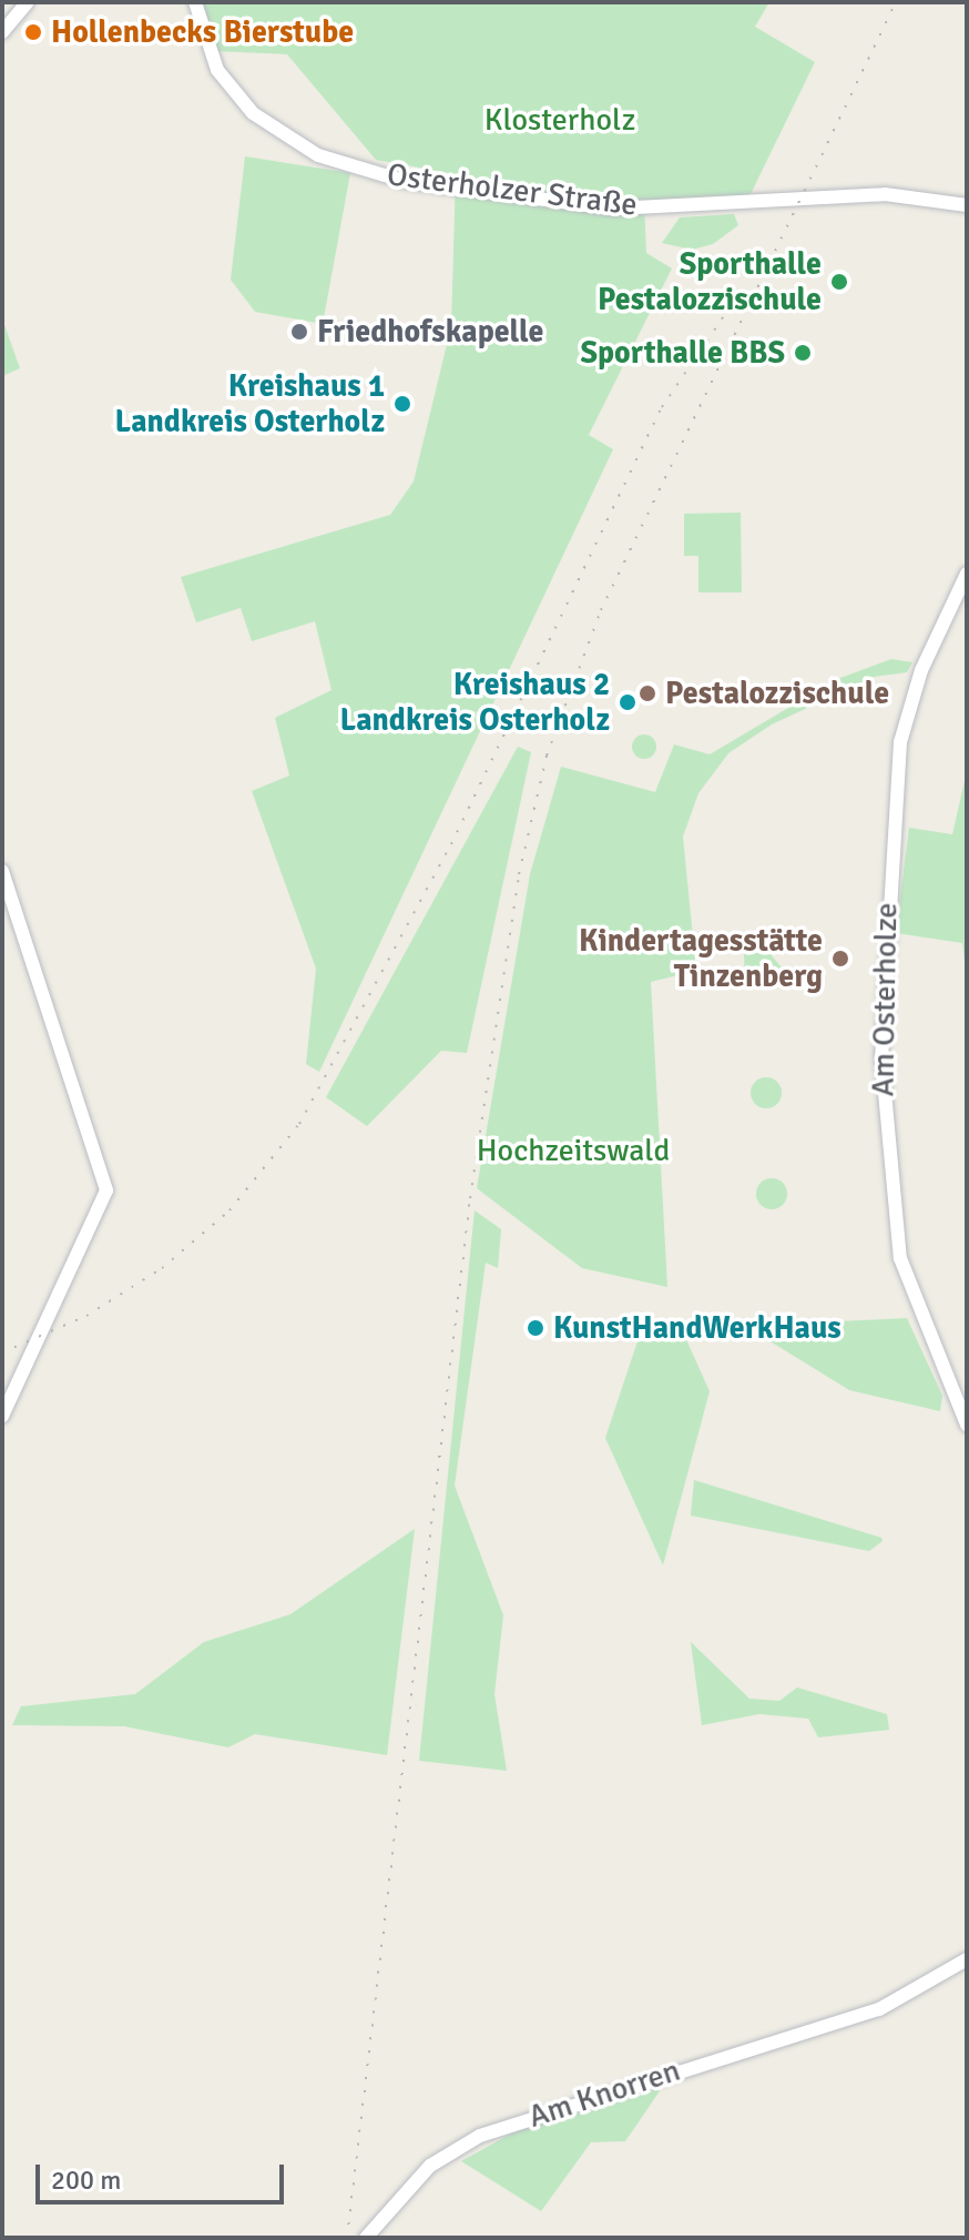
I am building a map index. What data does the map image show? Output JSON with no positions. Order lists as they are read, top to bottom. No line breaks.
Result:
{"streets":{"street":["Osterholzer Straße","Am Osterholze","Am Knorren"]},"parks":["Klosterholz","Hochzeitswald"],"places":["Hollenbecks Bierstube","Sporthalle Pestalozzischule","Friedhofskapelle","Sporthalle BBS","Kreishaus 1 Landkreis Osterholz","Pestalozzischule","Kreishaus 2 Landkreis Osterholz","Kindertagesstätte Tinzenberg","KunstHandWerkHaus"],"scale_bar":"200 m"}
